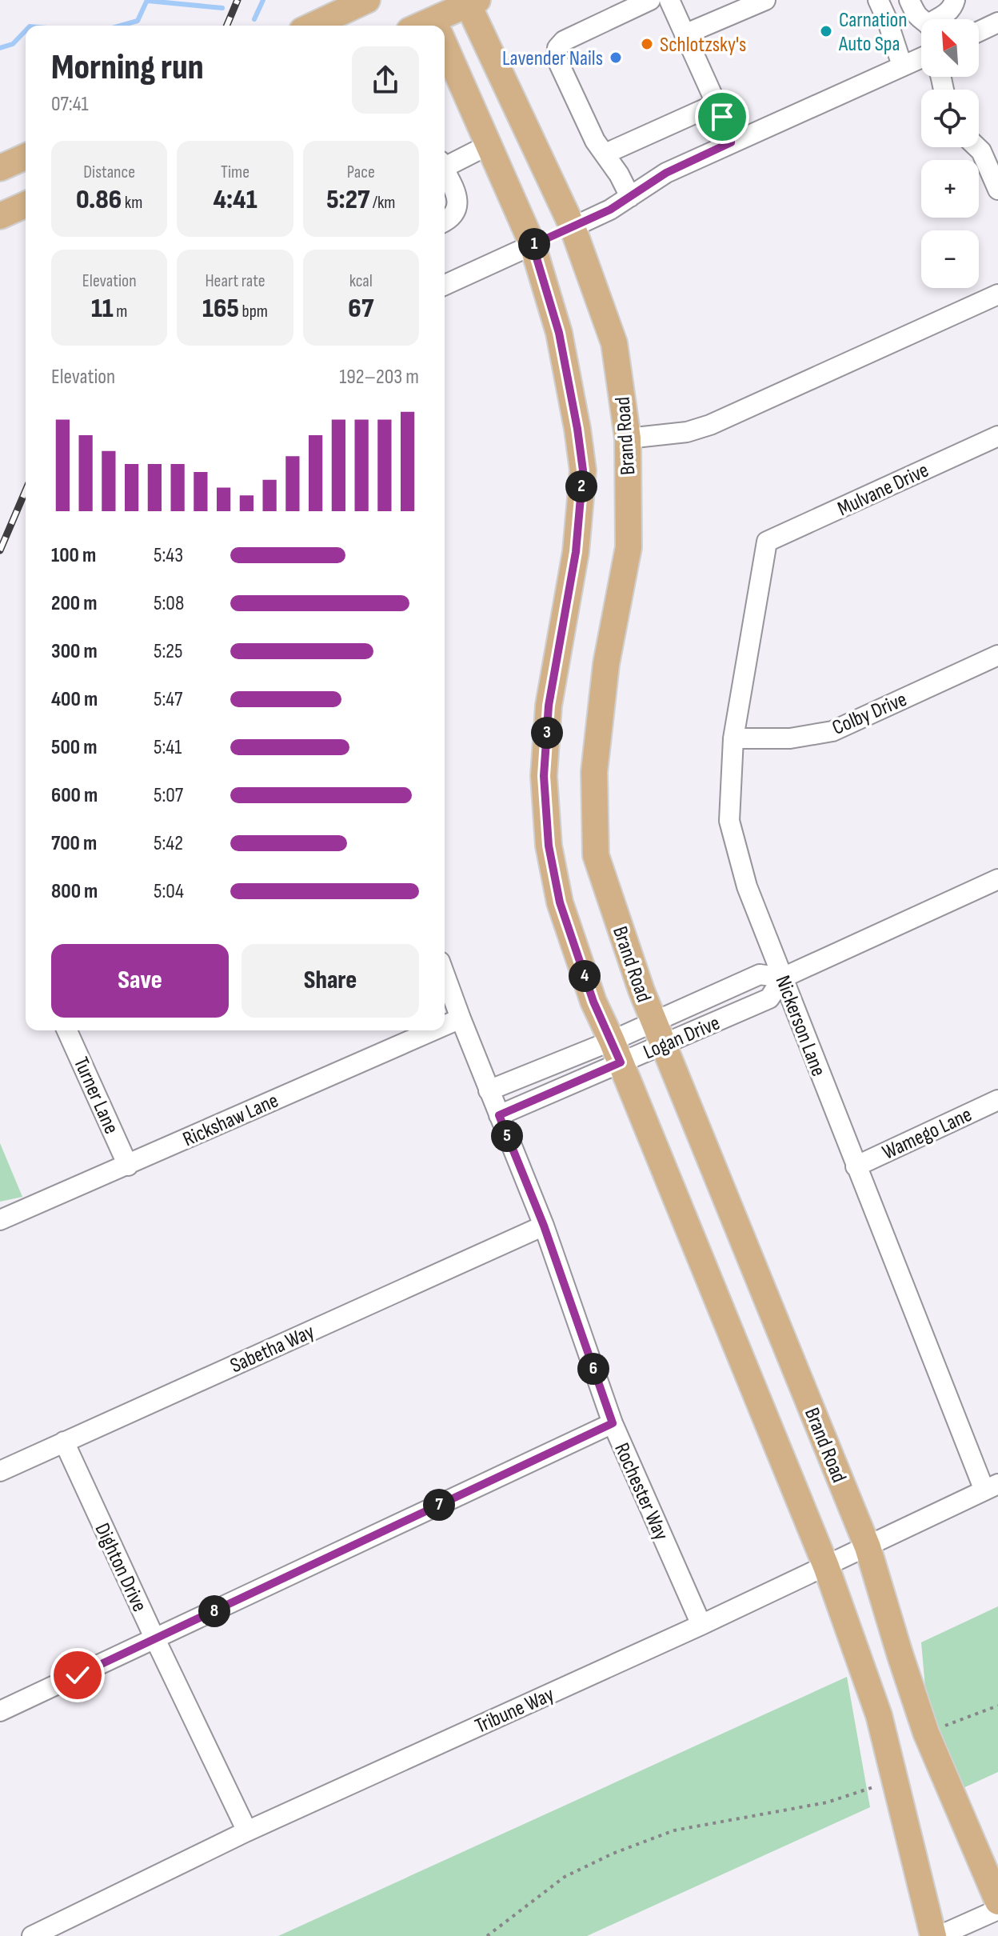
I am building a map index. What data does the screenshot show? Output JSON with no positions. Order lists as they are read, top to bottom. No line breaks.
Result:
{"streets":{"main road":["Brand Road"],"street":["Mulvane Drive","Colby Drive","Nickerson Lane","Logan Drive","Turner Lane","Rickshaw Lane","Wamego Lane","Sabetha Way","Rochester Way","Dighton Drive","Tribune Way"]},"crossings":[["Brand Road","Logan Drive"],["Brand Road","Tribune Way"],["Mulvane Drive","Nickerson Lane"],["Colby Drive","Nickerson Lane"],["Nickerson Lane","Logan Drive"],["Nickerson Lane","Wamego Lane"],["Nickerson Lane","Tribune Way"],["Logan Drive","Rochester Way"],["Turner Lane","Rickshaw Lane"],["Rickshaw Lane","Rochester Way"],["Sabetha Way","Rochester Way"],["Sabetha Way","Dighton Drive"],["Rochester Way","Tribune Way"],["Dighton Drive","Tribune Way"]],"places":["Carnation Auto Spa","Schlotzsky's","Lavender Nails"],"north":"top left","page":{"map_buttons":["+","−"],"heading":["Morning run","07:41"],"stats":[["Distance","0.86 km"],["Time","4:41"],["Pace","5:27 /km"],["Elevation","11 m"],["Heart rate","165 bpm"],["kcal","67"]],"pins":["1","2","3","4","5","6","7","8"],"chart":["Elevation","192–203 m"],"list":[{"name":"100 m","note":"5:43"},{"name":"200 m","note":"5:08"},{"name":"300 m","note":"5:25"},{"name":"400 m","note":"5:47"},{"name":"500 m","note":"5:41"},{"name":"600 m","note":"5:07"},{"name":"700 m","note":"5:42"},{"name":"800 m","note":"5:04"}],"buttons":["Save","Share"]}}
